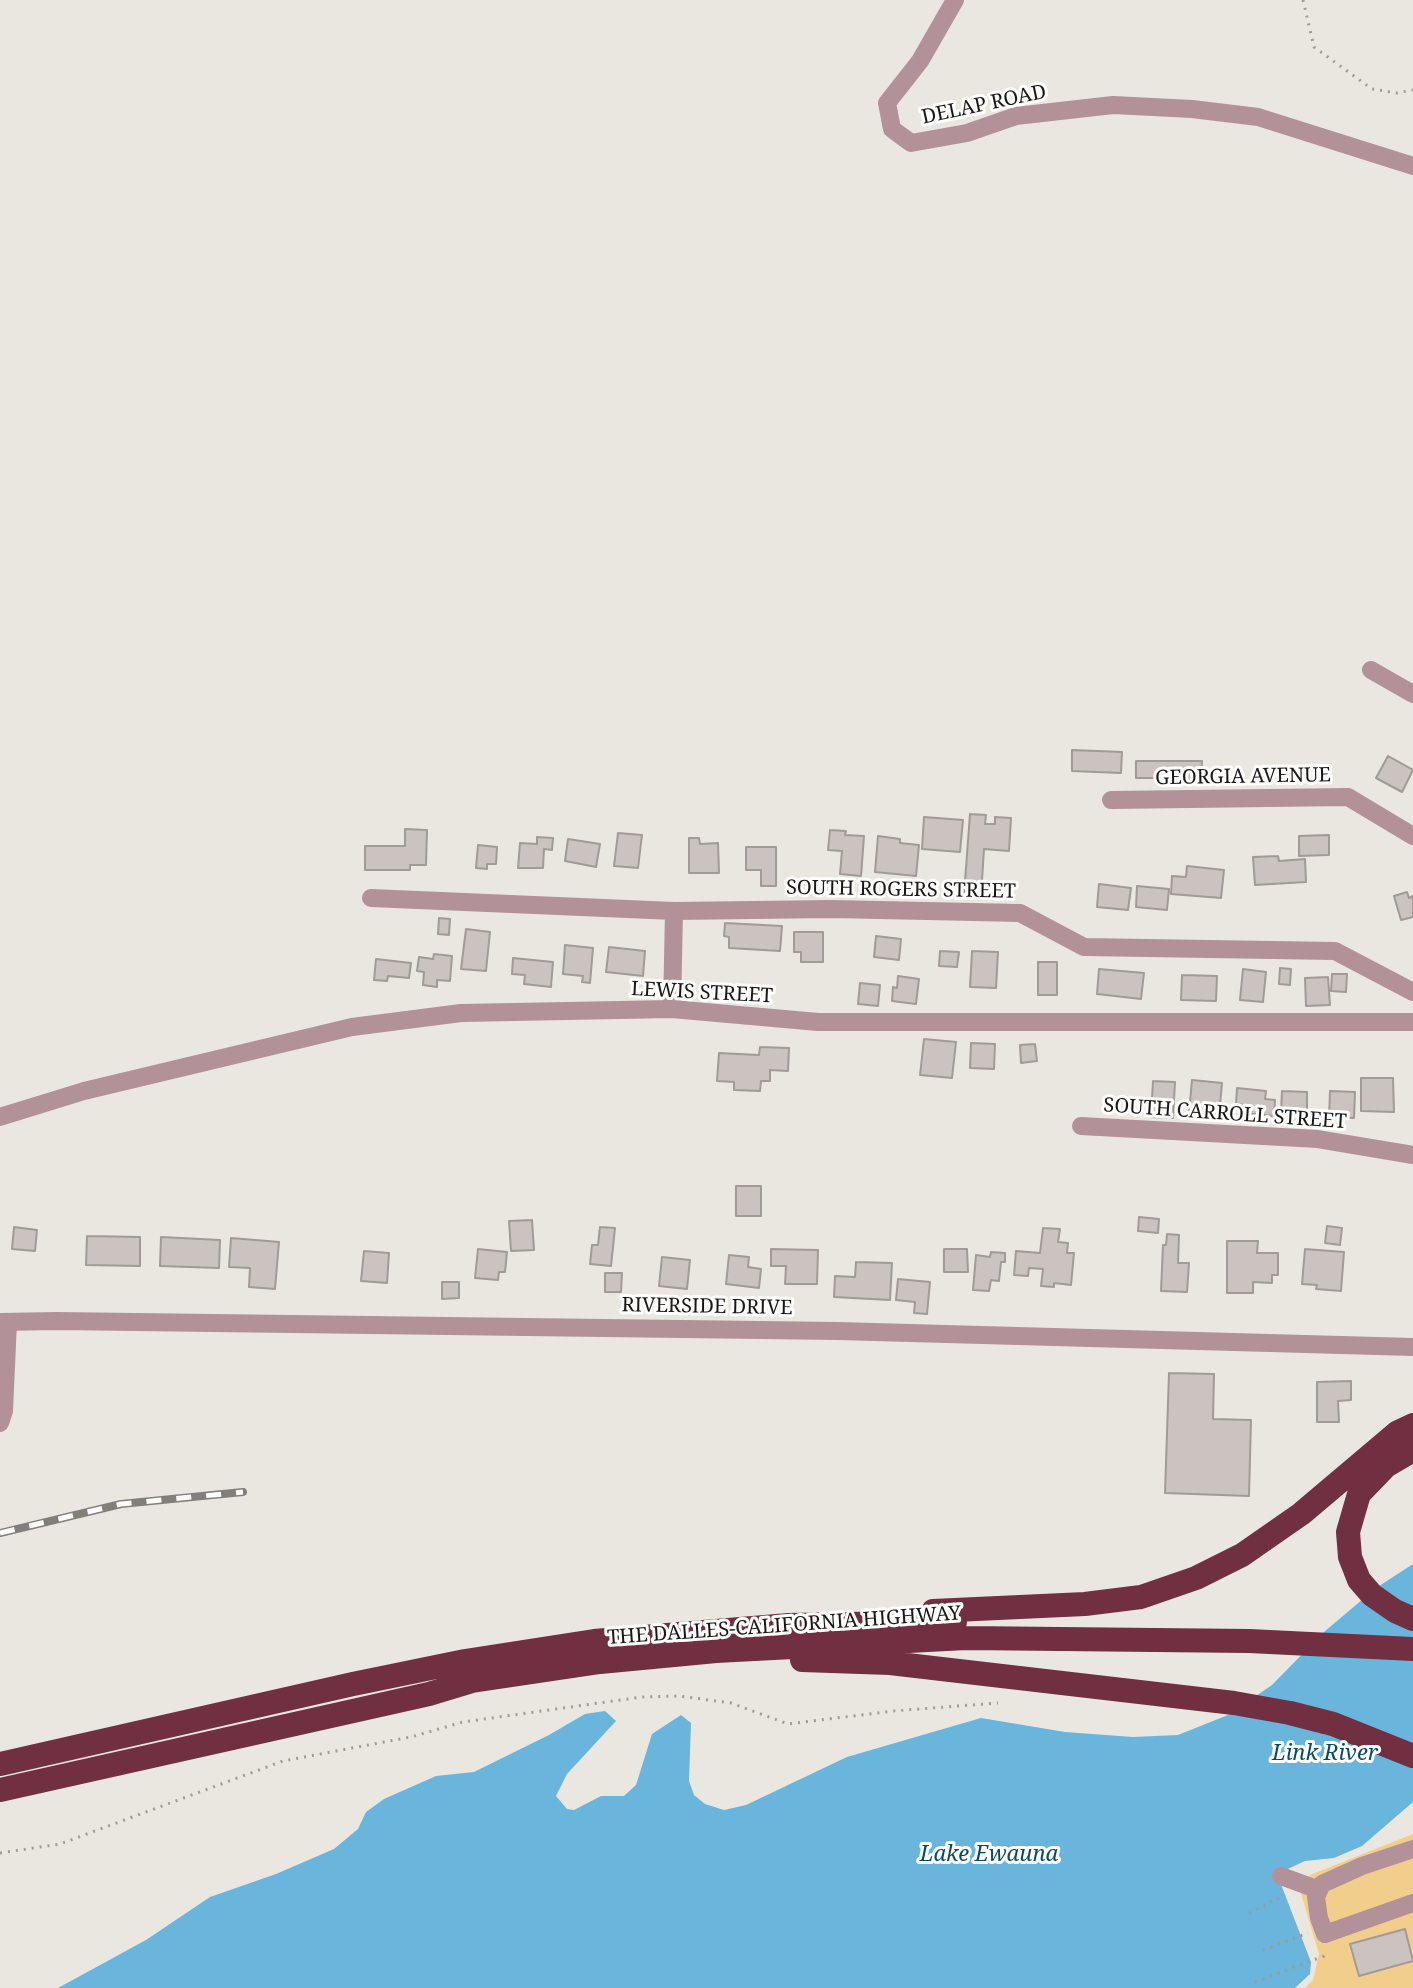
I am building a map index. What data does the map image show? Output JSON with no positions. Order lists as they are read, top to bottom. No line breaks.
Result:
{"streets":{"highway":["THE DALLES-CALIFORNIA HIGHWAY"],"street":["DELAP ROAD","GEORGIA AVENUE","SOUTH ROGERS STREET","LEWIS STREET","SOUTH CARROLL STREET","RIVERSIDE DRIVE"]},"water":["Link River","Lake Ewauna"]}
